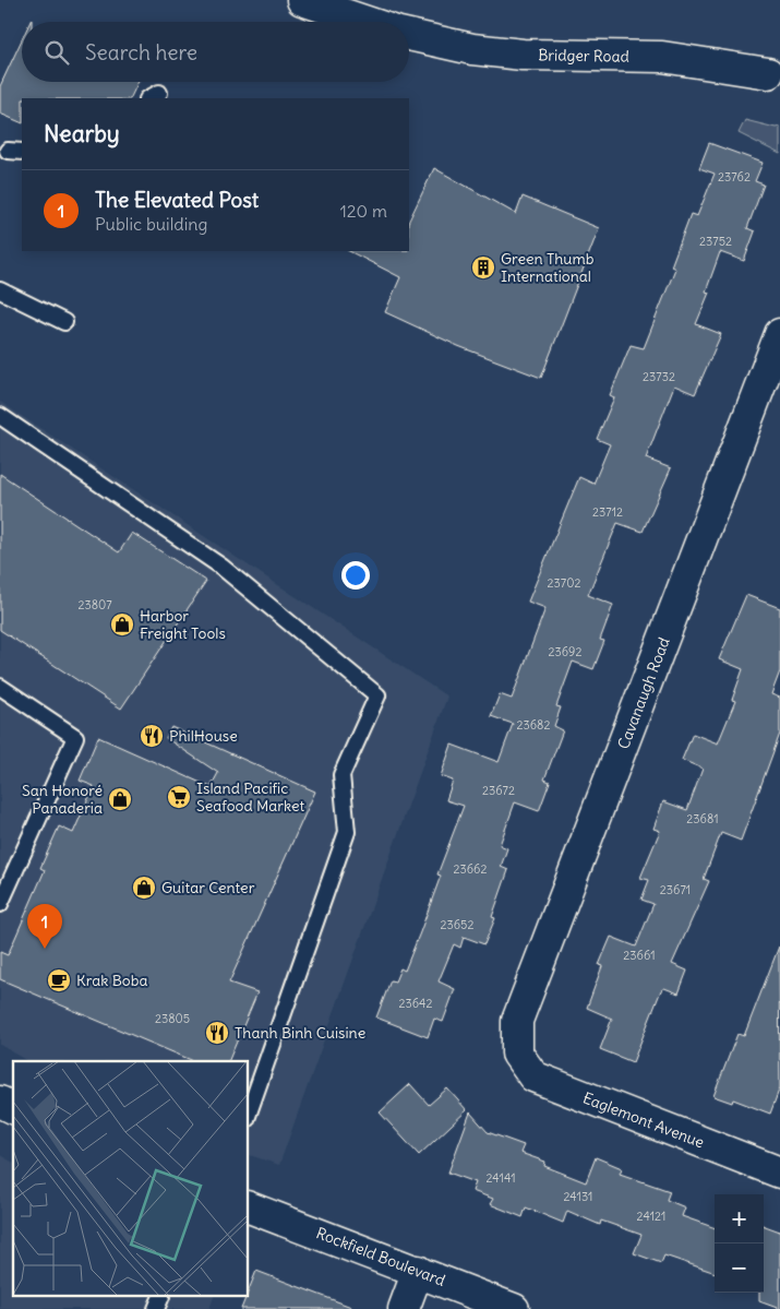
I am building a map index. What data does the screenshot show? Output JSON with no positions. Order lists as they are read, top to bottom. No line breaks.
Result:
{"streets":{"street":["Bridger Road","Cavanaugh Road","Eaglemont Avenue","Rockfield Boulevard"]},"crossings":[["Cavanaugh Road","Eaglemont Avenue"]],"places":{"building":["Green Thumb International"],"shop":["Harbor Freight Tools","San Honoré Panaderia","Guitar Center"],"restaurant":["PhilHouse","Thanh Binh Cuisine"],"supermarket":["Island Pacific Seafood Market"],"cafe":["Krak Boba"]},"house_numbers":["23762","23752","23732","23712","23702","23807","23692","23682","23672","23681","23662","23671","23652","23661","23642","23805","24141","24131","24121"],"page":{"search":"Search here","heading":"Nearby","list":[{"mark":"1","name":"The Elevated Post","note":"Public building","value":"120 m"}],"pins":"1","map_buttons":["+","−"]}}
